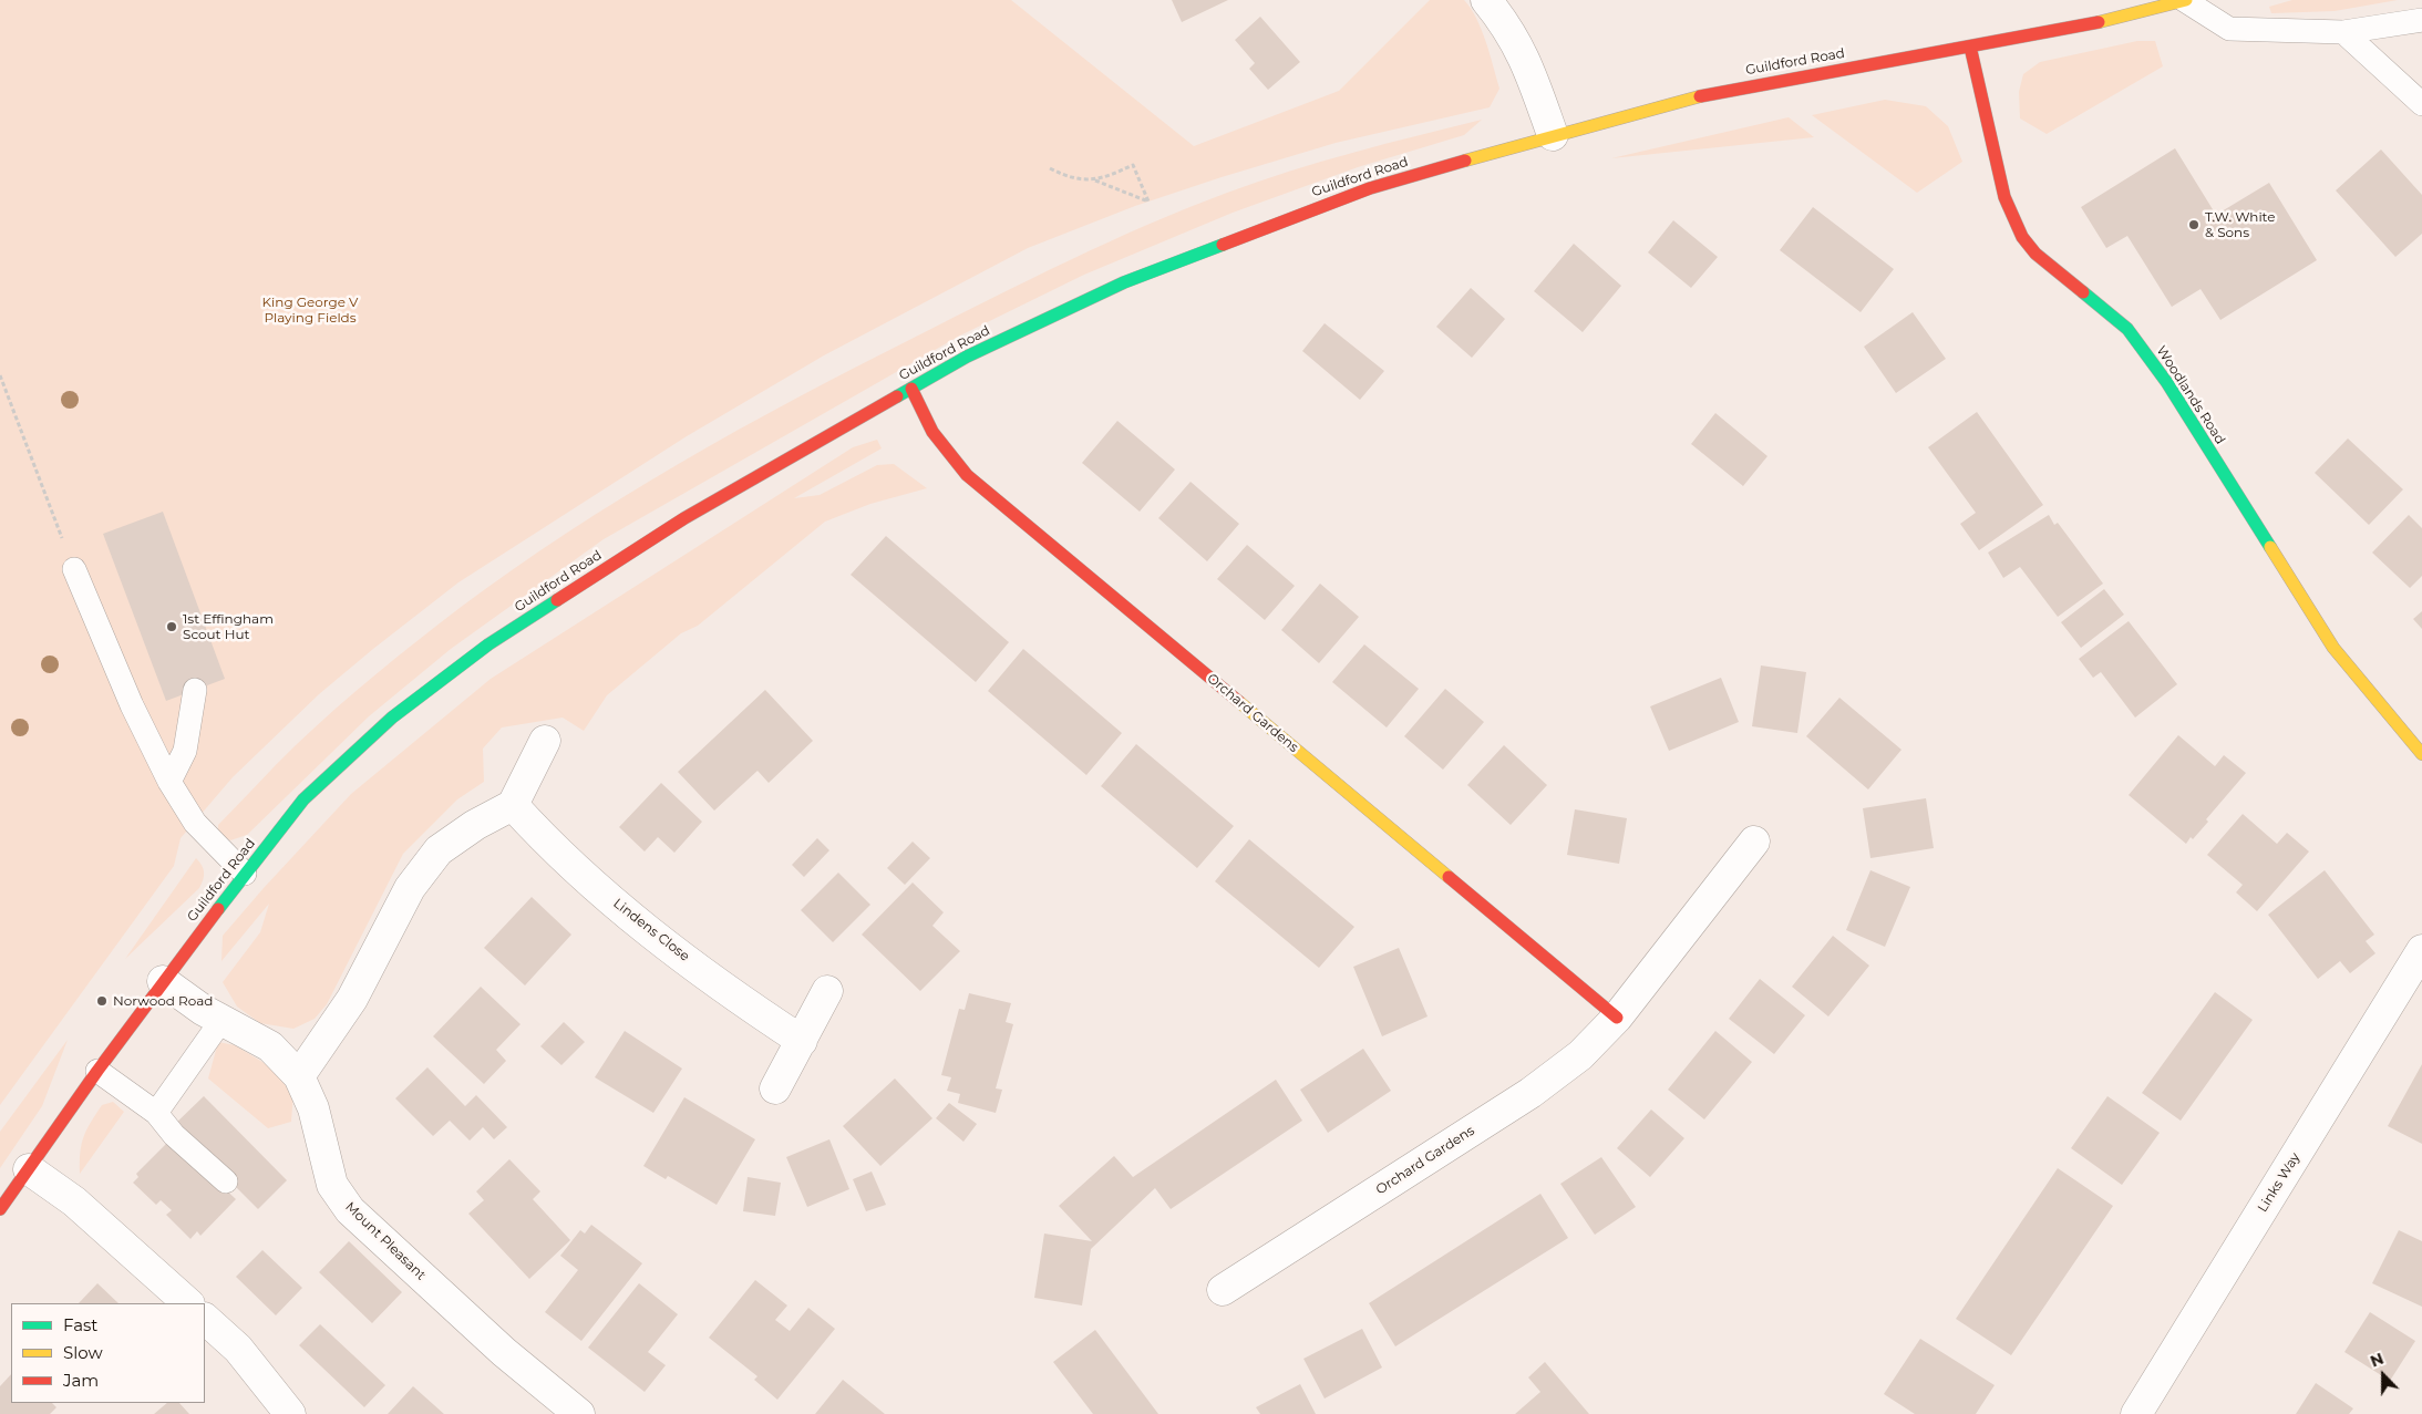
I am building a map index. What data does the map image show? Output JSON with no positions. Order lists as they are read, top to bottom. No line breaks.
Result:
{"streets":{"main road":["Guildford Road","Woodlands Road","Orchard Gardens"],"street":["Lindens Close","Links Way","Mount Pleasant"]},"crossings":[["Guildford Road","Woodlands Road"],["Guildford Road","Orchard Gardens"],["Guildford Road","Mount Pleasant"]],"parks":["King George V Playing Fields"],"places":["T.W. White & Sons","1st Effingham Scout Hut","Norwood Road"],"legend":["Fast","Slow","Jam"],"north":"top"}
